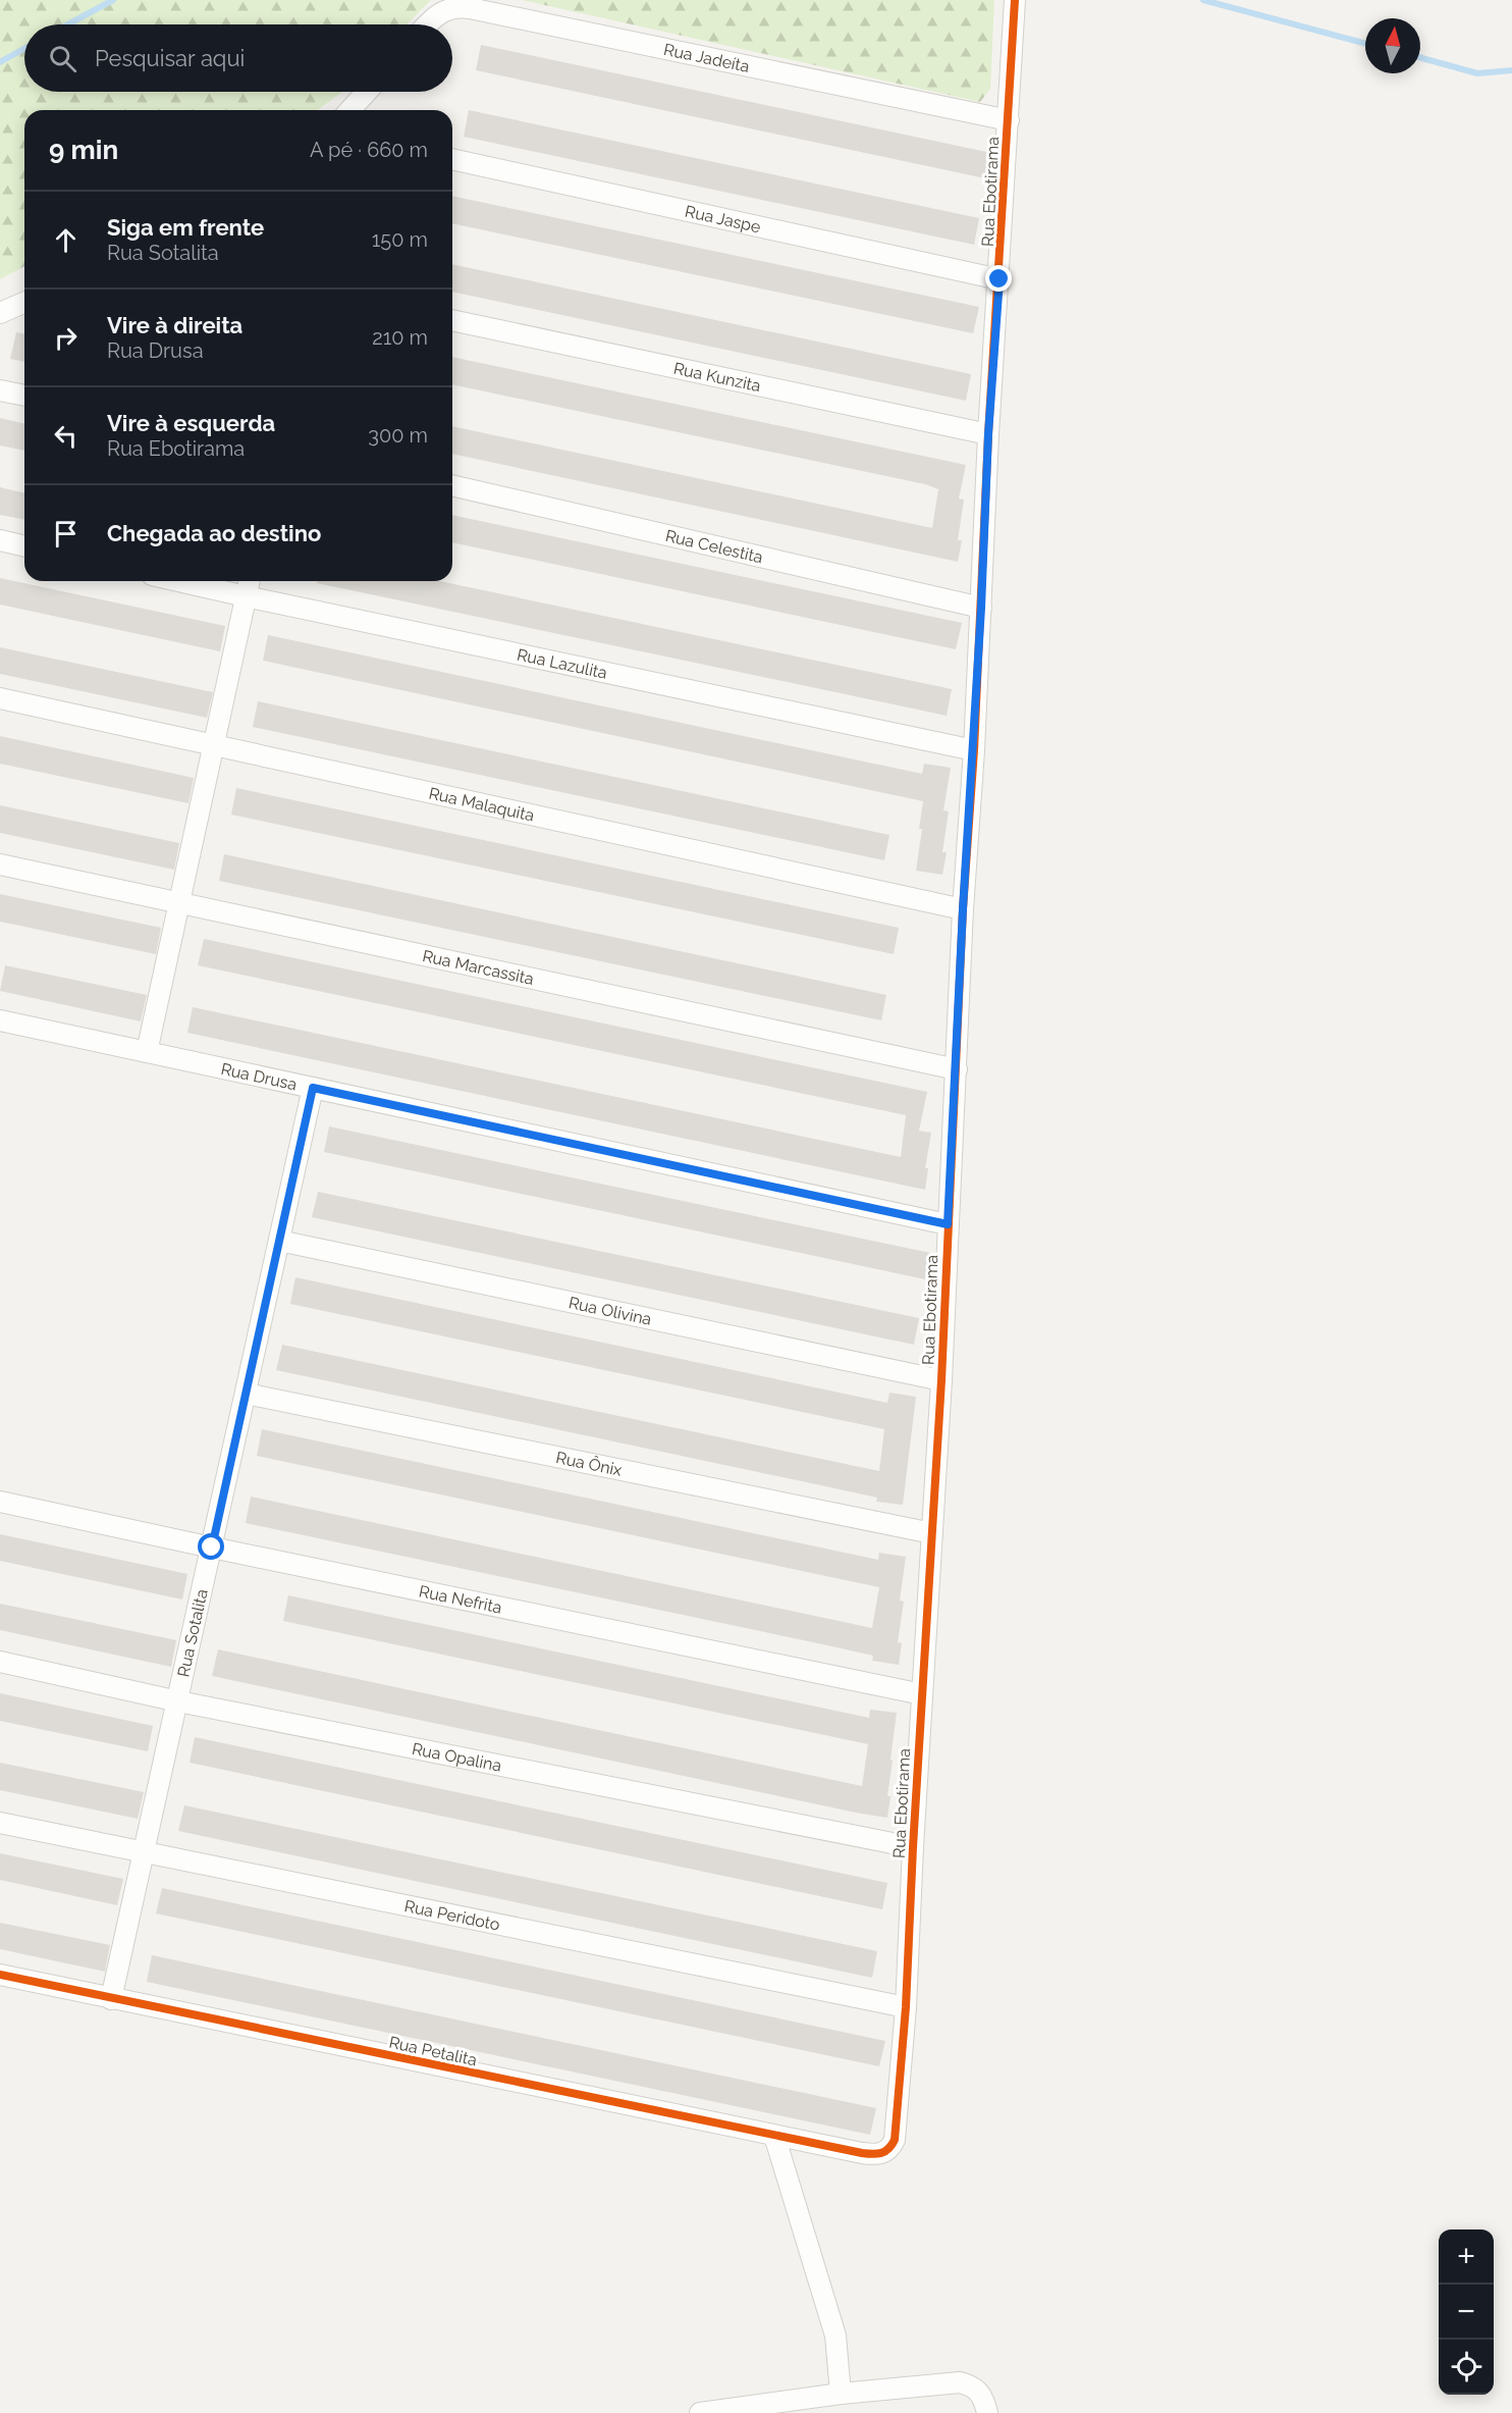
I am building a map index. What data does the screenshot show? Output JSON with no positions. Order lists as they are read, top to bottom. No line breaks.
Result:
{"streets":{"street":["Rua Jadeíta","Rua Ebotirama","Rua Jaspe","Rua Kunzita","Rua Celestita","Rua Lazulita","Rua Malaquita","Rua Marcassita","Rua Drusa","Rua Olivina","Rua Ônix","Rua Nefrita","Rua Sotalita","Rua Opalina","Rua Peridoto","Rua Petalita"]},"crossings":[["Rua Jadeíta","Rua Ebotirama"],["Rua Ebotirama","Rua Jaspe"],["Rua Ebotirama","Rua Kunzita"],["Rua Ebotirama","Rua Celestita"],["Rua Ebotirama","Rua Lazulita"],["Rua Ebotirama","Rua Malaquita"],["Rua Ebotirama","Rua Marcassita"],["Rua Ebotirama","Rua Drusa"],["Rua Ebotirama","Rua Olivina"],["Rua Ebotirama","Rua Ônix"],["Rua Ebotirama","Rua Nefrita"],["Rua Ebotirama","Rua Opalina"],["Rua Ebotirama","Rua Peridoto"],["Rua Ebotirama","Rua Petalita"],["Rua Drusa","Rua Sotalita"],["Rua Olivina","Rua Sotalita"],["Rua Ônix","Rua Sotalita"],["Rua Nefrita","Rua Sotalita"],["Rua Sotalita","Rua Opalina"],["Rua Sotalita","Rua Peridoto"],["Rua Sotalita","Rua Petalita"]],"north":"top","page":{"search":"Pesquisar aqui","heading":["9 min","A pé · 660 m"],"list":[["Siga em frente","Rua Sotalita","150 m"],["Vire à direita","Rua Drusa","210 m"],["Vire à esquerda","Rua Ebotirama","300 m"],"Chegada ao destino"],"map_buttons":["+","−"]}}
